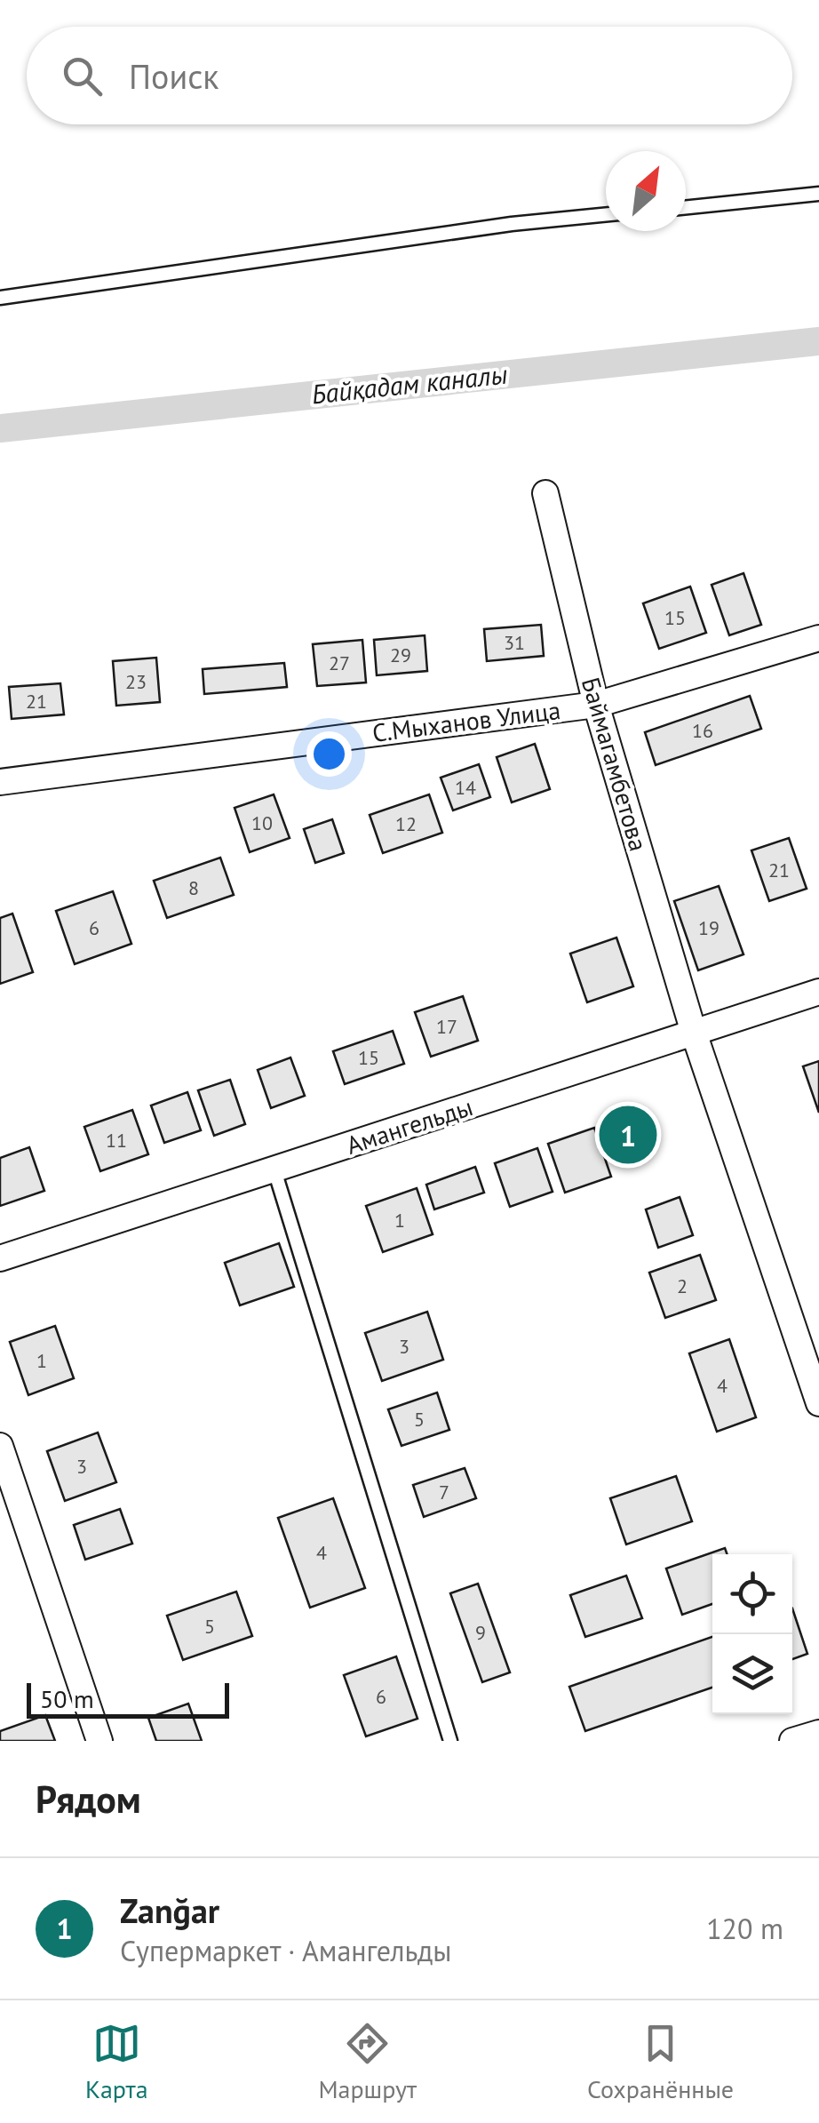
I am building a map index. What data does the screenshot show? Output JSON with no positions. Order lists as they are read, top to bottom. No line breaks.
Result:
{"streets":{"street":["С.Мыханов Улица","Баймагамбетова","Амангельды"]},"crossings":[["С.Мыханов Улица","Баймагамбетова"],["Баймагамбетова","Амангельды"]],"water":["Байқадам каналы"],"house_numbers":["15","31","29","27","23","21","16","14","10","12","21","8","6","19","17","15","11","1","2","3","1","4","5","3","7","4","5","9","6"],"scale_bar":"50 m","north":"top right","page":{"search":"Поиск","pins":"1","scale":"50 m","heading":"Рядом","list":[{"mark":"1","name":"Zanğar","note":"Супермаркет · Амангельды","value":"120 m"}],"nav":["Карта","Маршрут","Сохранённые"]}}
